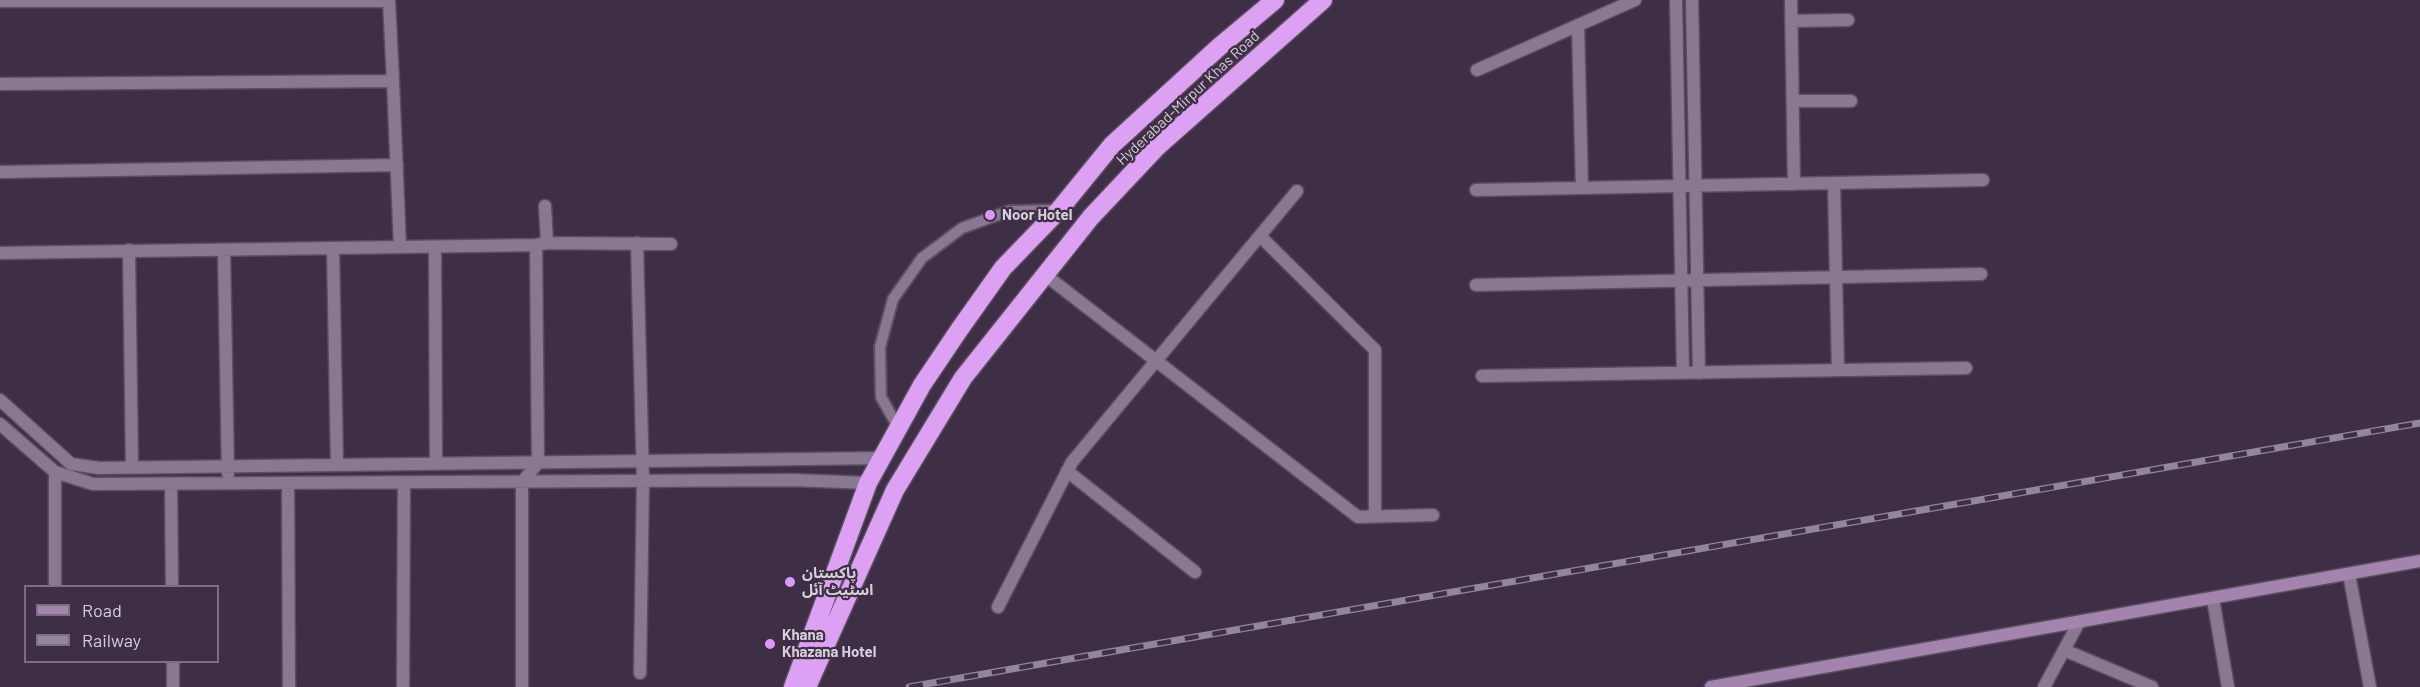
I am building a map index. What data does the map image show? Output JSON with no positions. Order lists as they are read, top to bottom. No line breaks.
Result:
{"streets":{"highway":["Hyderabad-Mirpur Khas Road"]},"places":["Noor Hotel","پاکستان اسٹیٹ آئل","Khana Khazana Hotel"],"legend":["Road","Railway"]}
